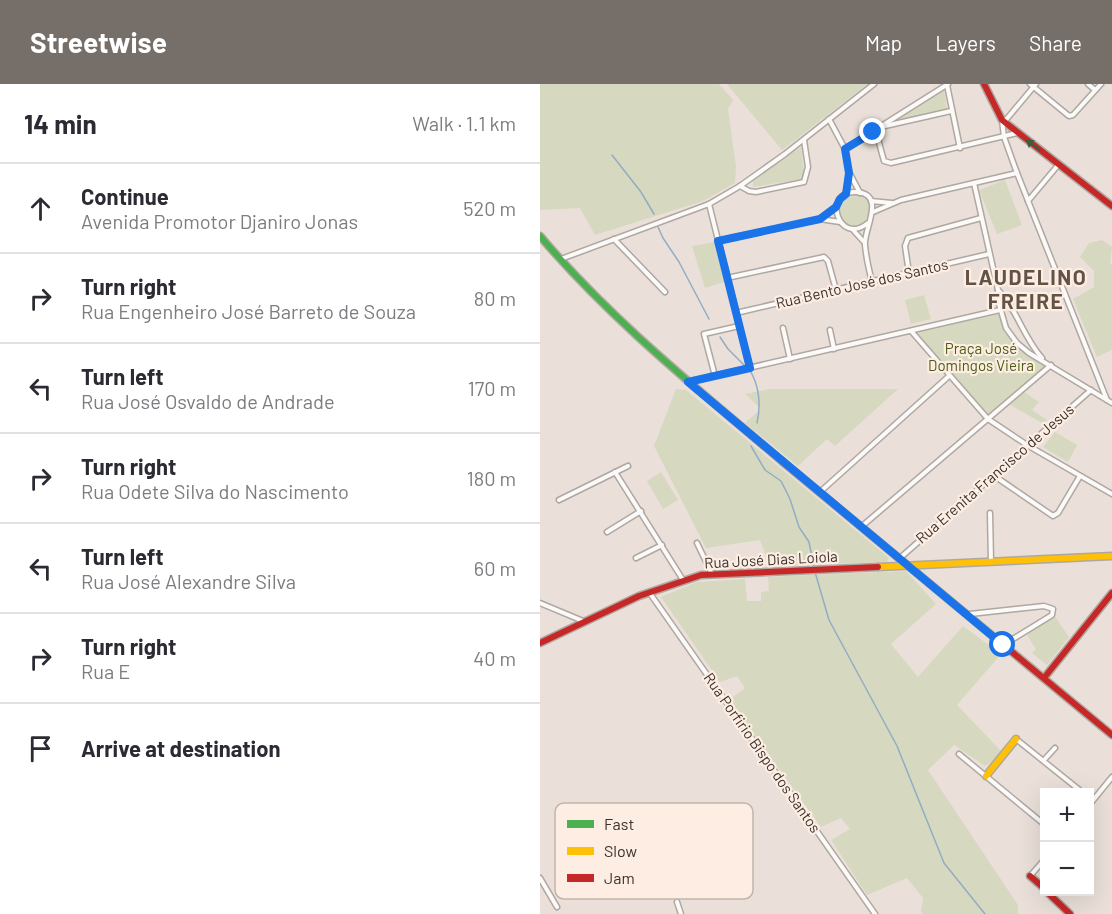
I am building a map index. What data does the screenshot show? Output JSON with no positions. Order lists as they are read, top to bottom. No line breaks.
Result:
{"streets":{"main road":["Rua José Dias Loiola"],"street":["Rua Bento José dos Santos","Rua Erenita Francisco de Jesus","Rua Porfirio Bispo dos Santos"]},"crossings":[["Rua José Dias Loiola","Rua Porfirio Bispo dos Santos"]],"districts":["LAUDELINO FREIRE"],"parks":["Praça José Domingos Vieira"],"legend":["Fast","Slow","Jam"],"page":{"header":"Streetwise","nav":["Map","Layers","Share"],"heading":["14 min","Walk · 1.1 km"],"list":[["Continue","Avenida Promotor Djaniro Jonas","520 m"],["Turn right","Rua Engenheiro José Barreto de Souza","80 m"],["Turn left","Rua José Osvaldo de Andrade","170 m"],["Turn right","Rua Odete Silva do Nascimento","180 m"],["Turn left","Rua José Alexandre Silva","60 m"],["Turn right","Rua E","40 m"],"Arrive at destination"],"map_buttons":["+","−"]}}
